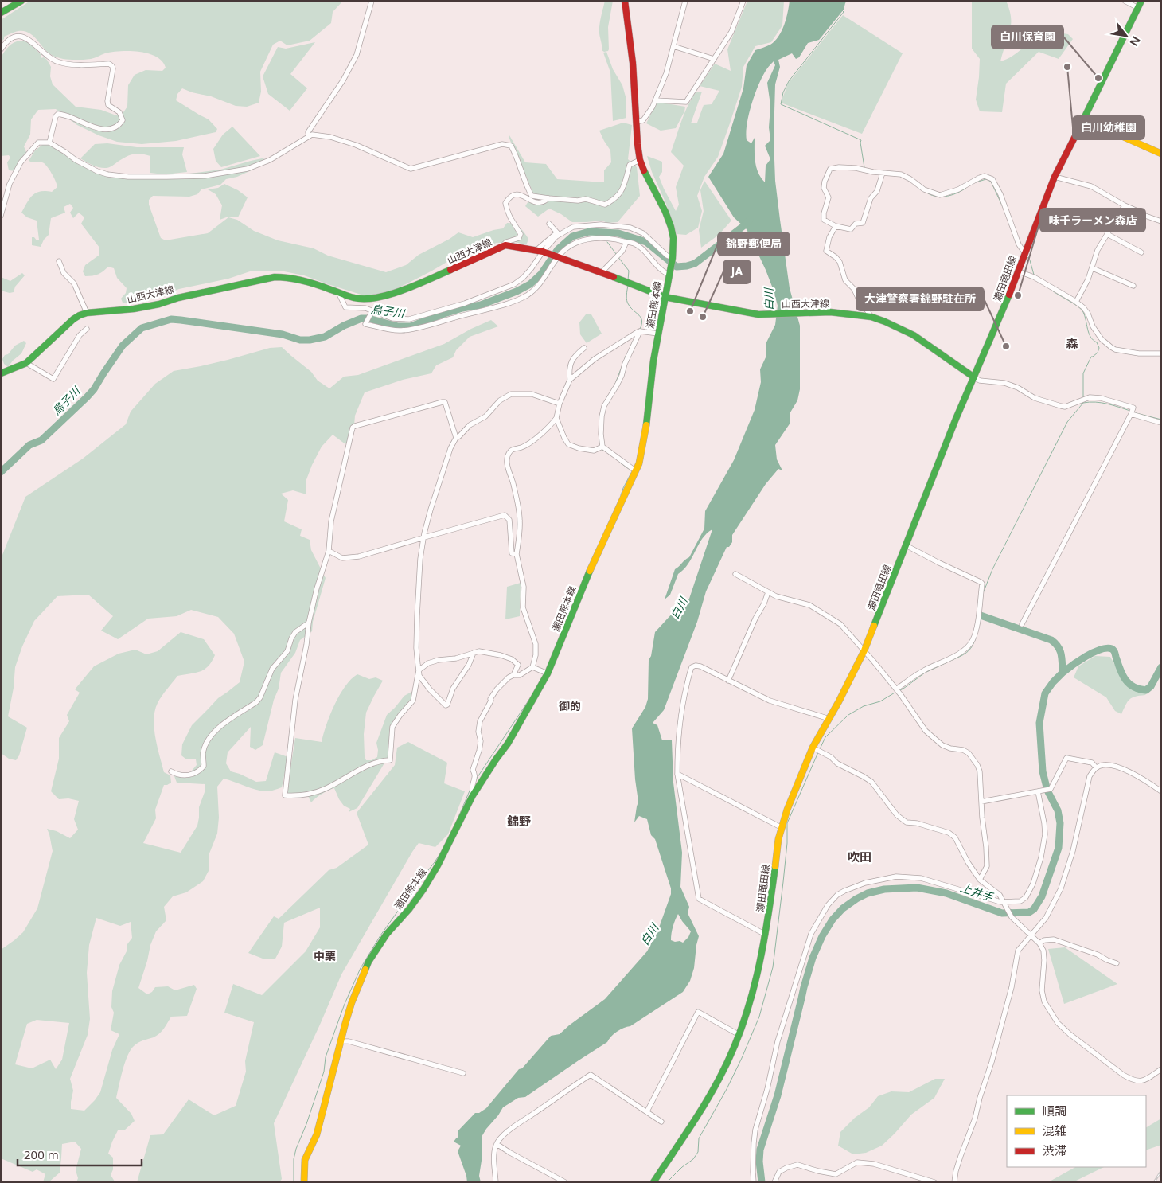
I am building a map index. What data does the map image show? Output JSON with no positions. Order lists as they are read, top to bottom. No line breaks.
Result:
{"streets":{"main road":["山西大津線","瀬田竜田線","瀬田熊本線"]},"crossings":[["山西大津線","瀬田竜田線"],["山西大津線","瀬田熊本線"]],"districts":["森","御的","錦野","吹田","中栗"],"water":["白川","鳥子川","上井手"],"places":["白川幼稚園","白川保育園","味千ラーメン森店","錦野郵便局","JA","大津警察署錦野駐在所"],"legend":["順調","混雑","渋滞"],"scale_bar":"200 m","north":"bottom right"}
